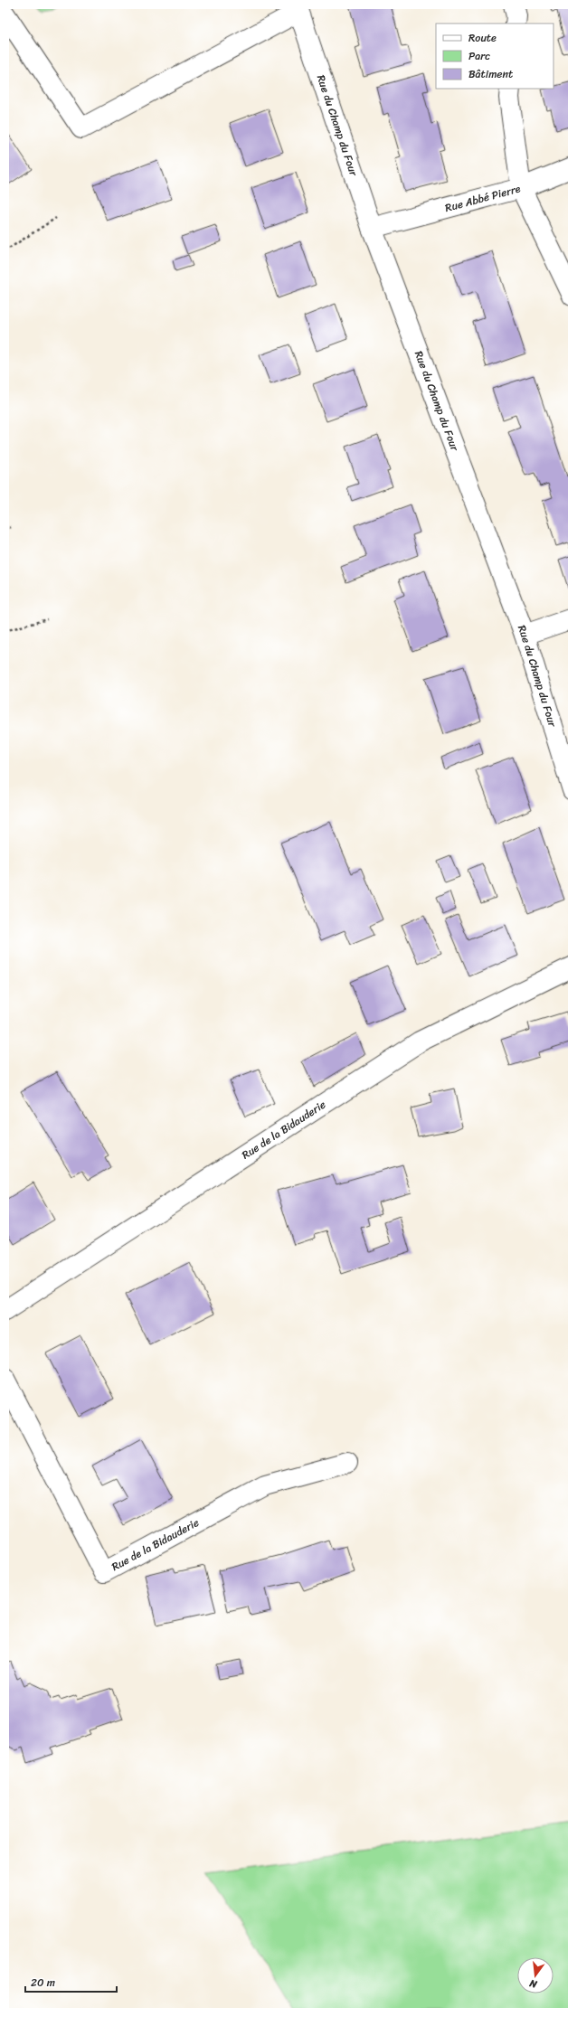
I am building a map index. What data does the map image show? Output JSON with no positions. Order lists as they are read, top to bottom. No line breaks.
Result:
{"streets":{"street":["Rue du Champ du Four","Rue Abbé Pierre","Rue de la Bidauderie"]},"crossings":[["Rue du Champ du Four","Rue Abbé Pierre"]],"legend":["Route","Parc","Bâtiment"],"scale_bar":"20 m","north":"bottom"}
